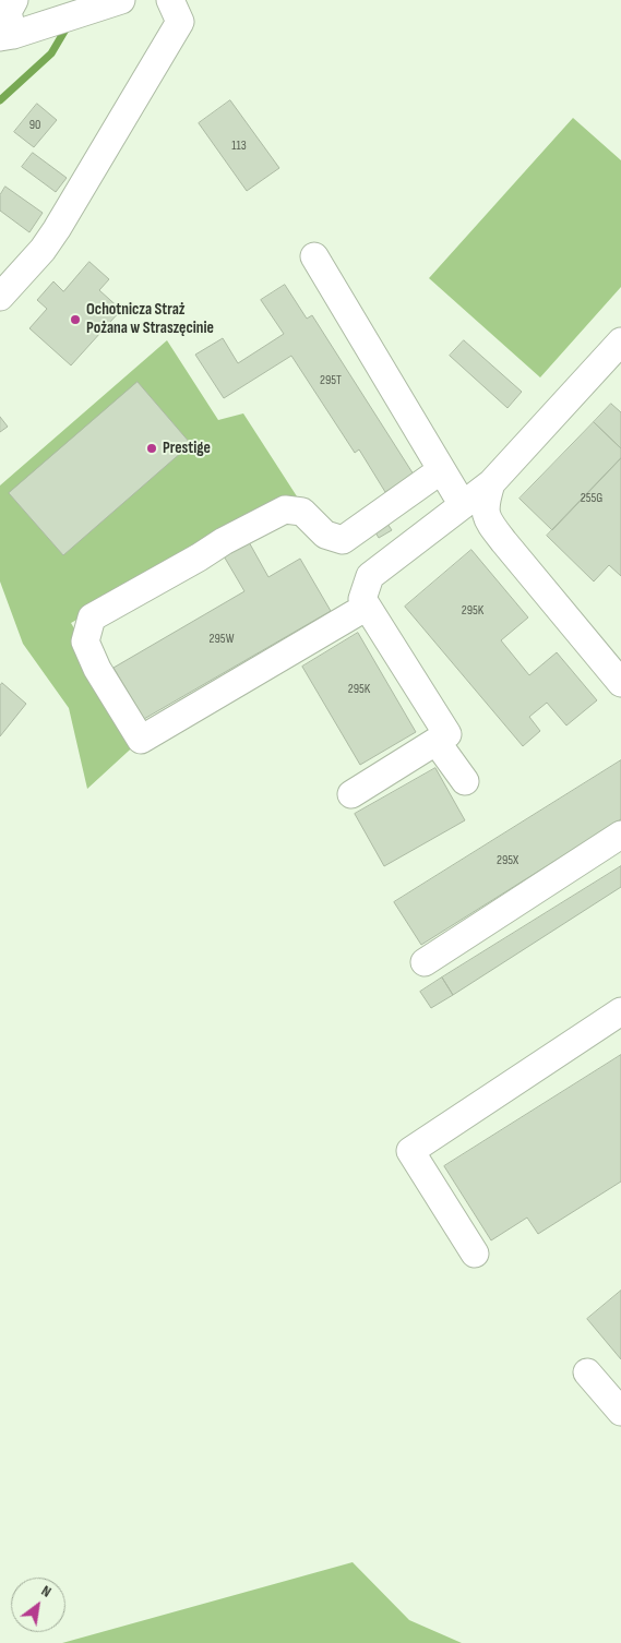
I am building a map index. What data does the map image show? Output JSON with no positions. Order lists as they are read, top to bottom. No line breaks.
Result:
{"places":["Ochotnicza Straż Pożana w Straszęcinie","Prestige"],"house_numbers":["90","113","295T","255G","295K","295W","295K","295X"],"north":"top right"}
